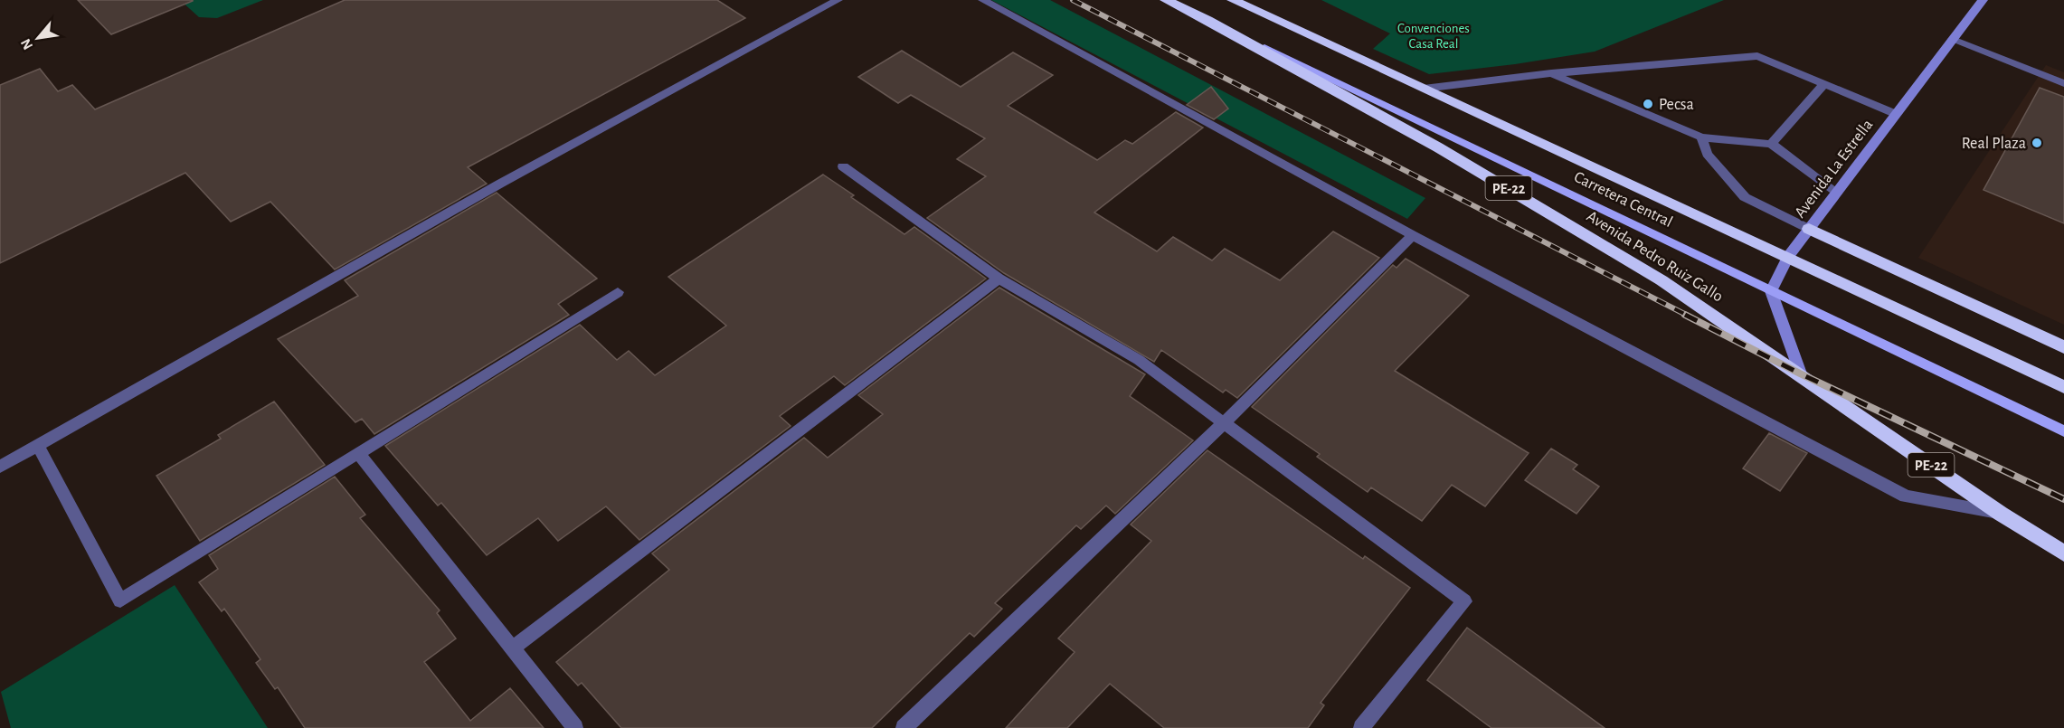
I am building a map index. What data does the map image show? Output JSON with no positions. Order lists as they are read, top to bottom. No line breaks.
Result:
{"streets":{"highway":["PE-22","Carretera Central","Avenida Pedro Ruiz Gallo"],"street":["Avenida La Estrella"]},"crossings":[["Avenida La Estrella","Carretera Central"],["Carretera Central","Avenida Pedro Ruiz Gallo"]],"parks":["Convenciones Casa Real"],"places":["Pecsa","Real Plaza"],"north":"bottom left"}
